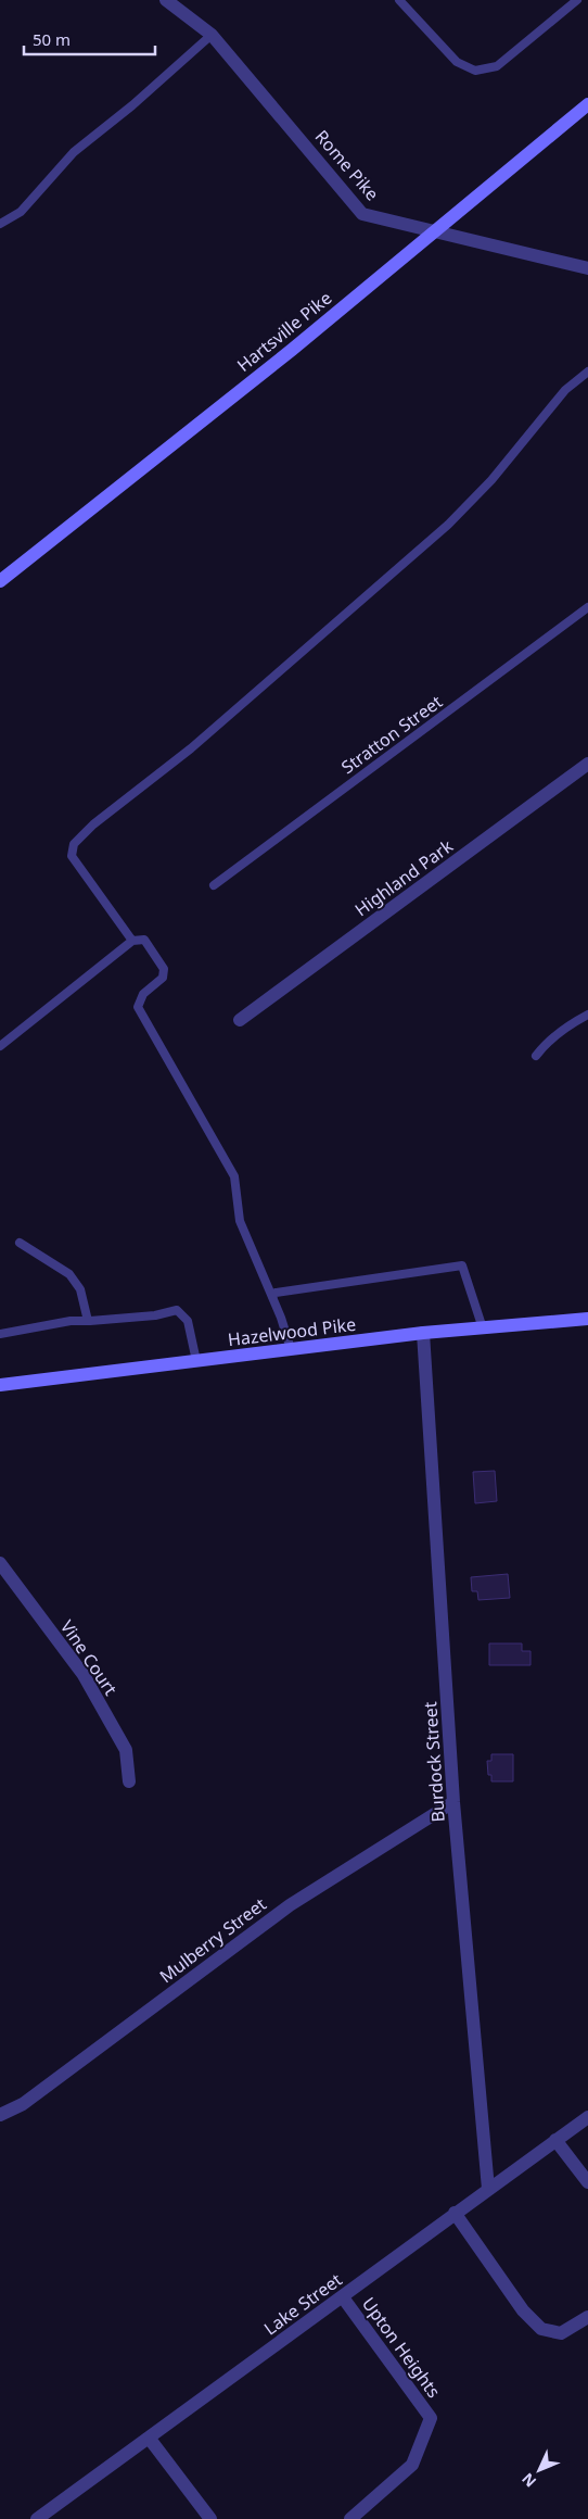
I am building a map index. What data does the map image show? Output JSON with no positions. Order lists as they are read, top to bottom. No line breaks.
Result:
{"streets":{"main road":["Hartsville Pike","Hazelwood Pike"],"street":["Rome Pike","Highland Park","Vine Court","Burdock Street","Mulberry Street","Lake Street","Upton Heights"],"lane":["Stratton Street"]},"crossings":[["Rome Pike","Hartsville Pike"],["Hazelwood Pike","Burdock Street"],["Burdock Street","Mulberry Street"],["Burdock Street","Lake Street"],["Lake Street","Upton Heights"]],"scale_bar":"50 m","north":"bottom left"}
